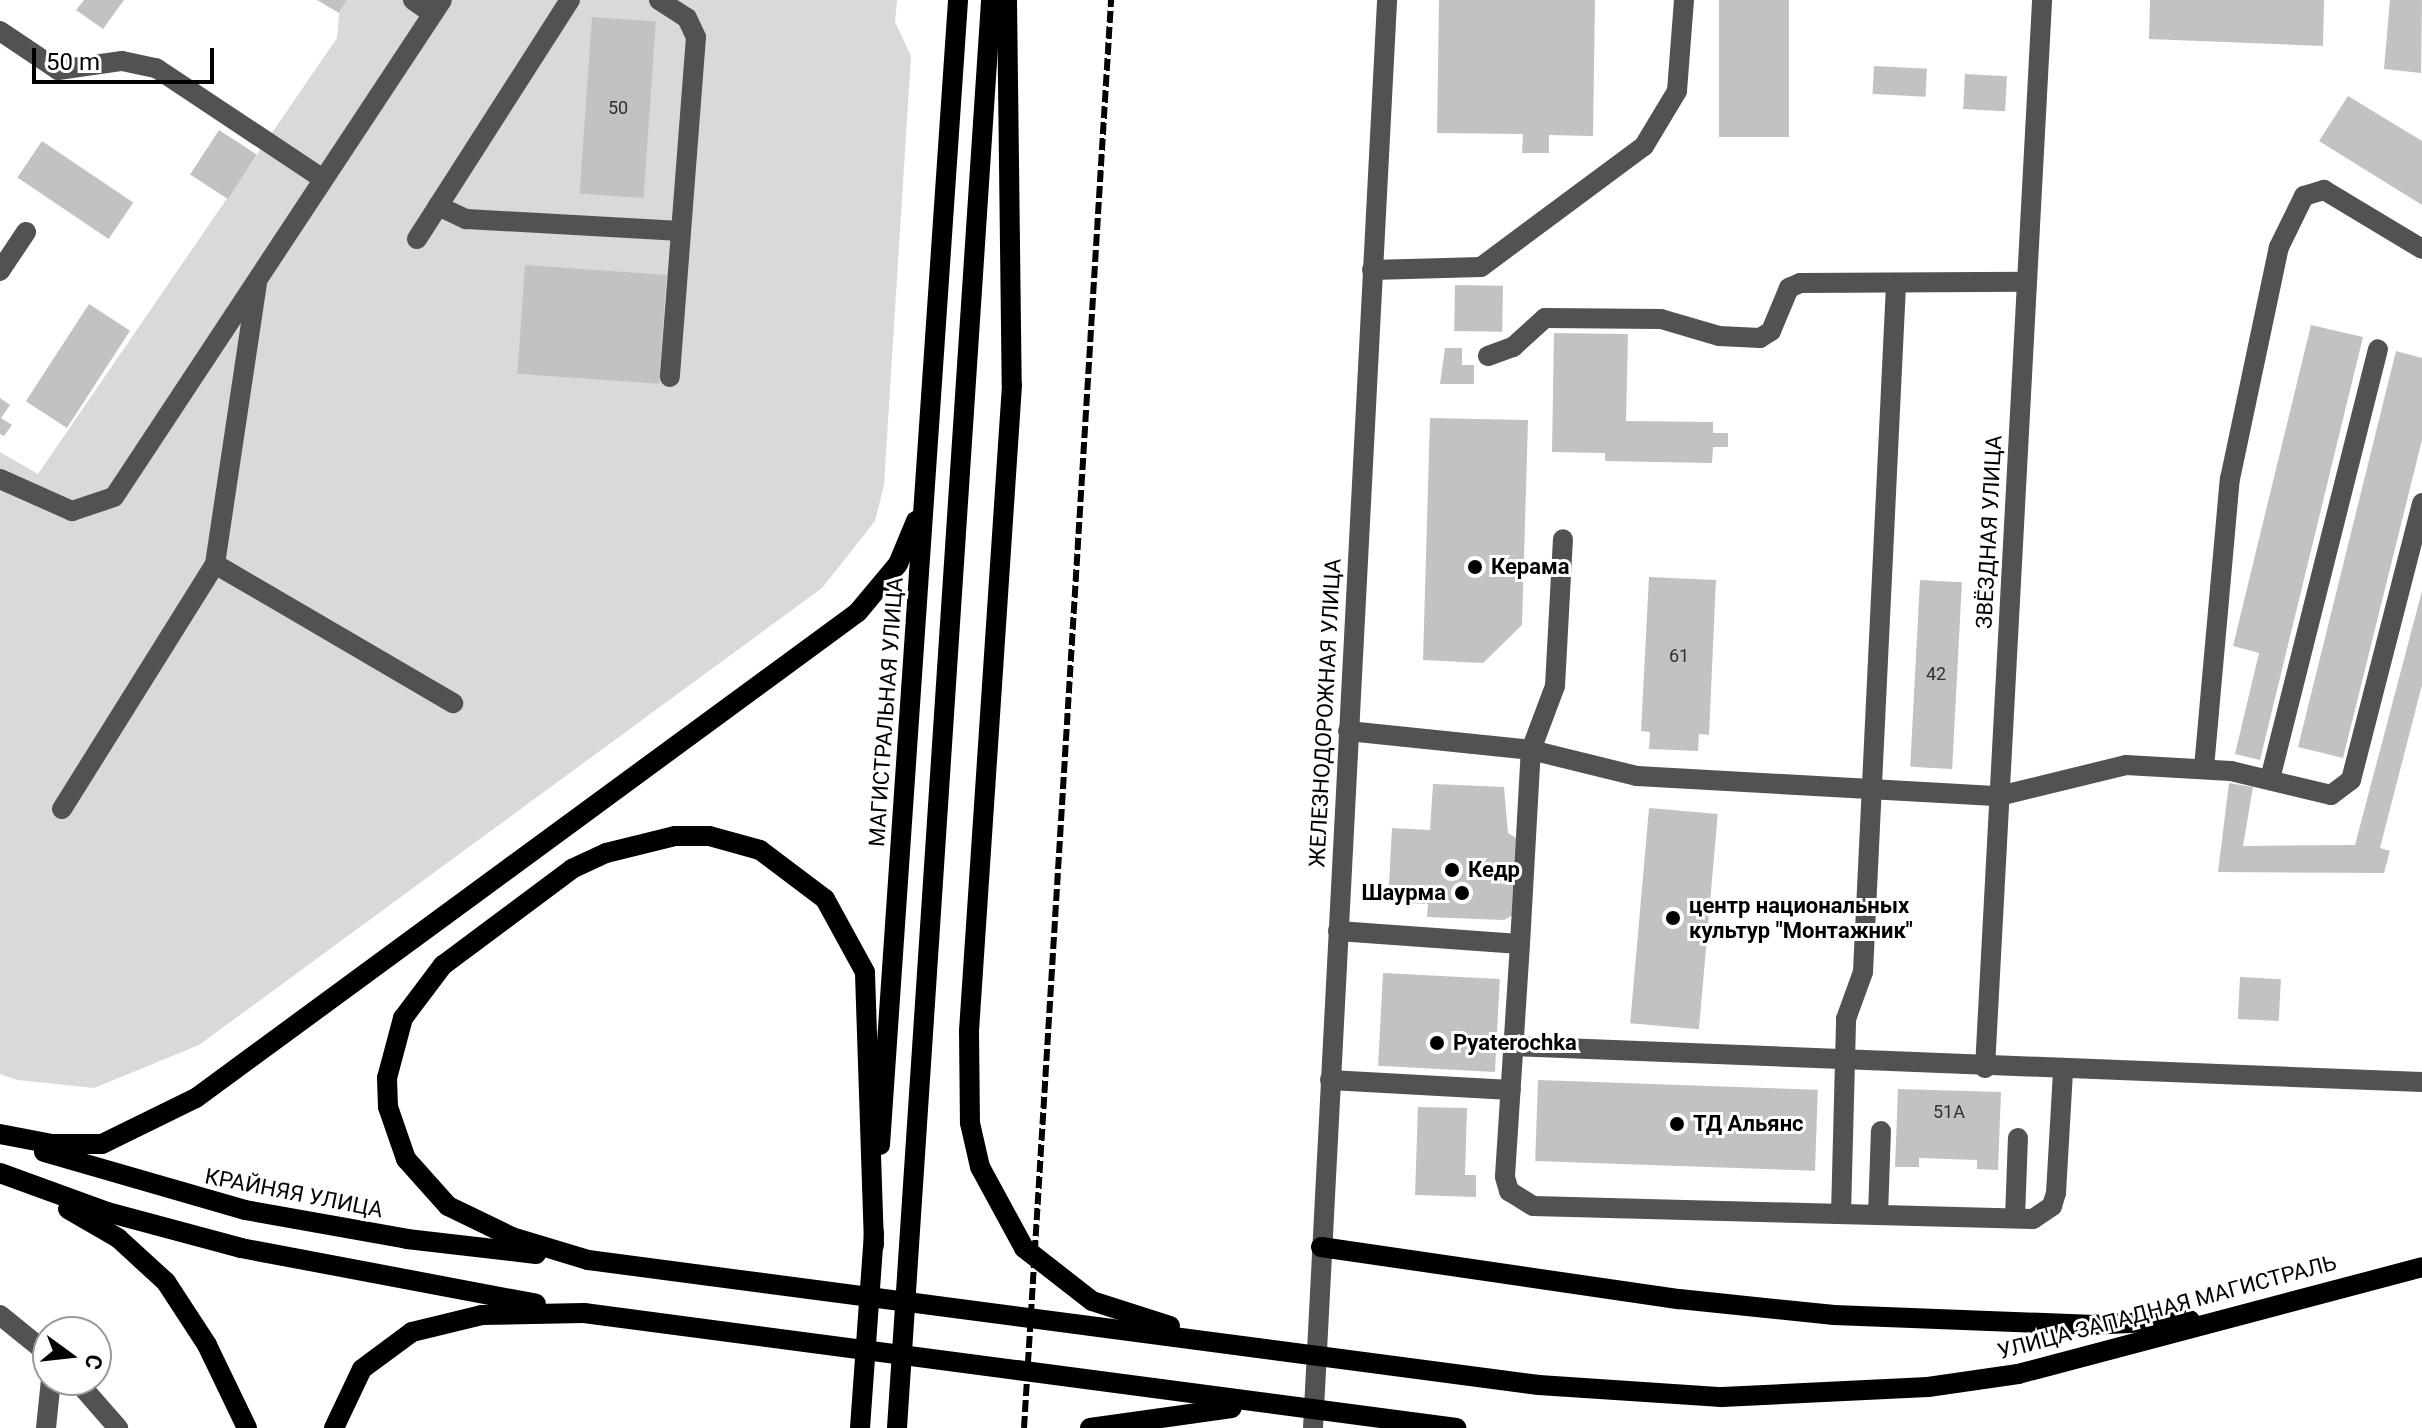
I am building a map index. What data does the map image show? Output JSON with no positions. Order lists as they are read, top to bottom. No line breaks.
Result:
{"streets":{"main road":["МАГИСТРАЛЬНАЯ УЛИЦА","КРАЙНЯЯ УЛИЦА","УЛИЦА ЗАПАДНАЯ МАГИСТРАЛЬ"],"street":["ЗВЁЗДНАЯ УЛИЦА","ЖЕЛЕЗНОДОРОЖНАЯ УЛИЦА"]},"places":["Керама","Кедр","Шаурма","центр национальных культур \"Монтажник\"","Pyaterochka","ТД Альянс"],"house_numbers":["50","61","42","51А"],"scale_bar":"50 m","north":"right"}
